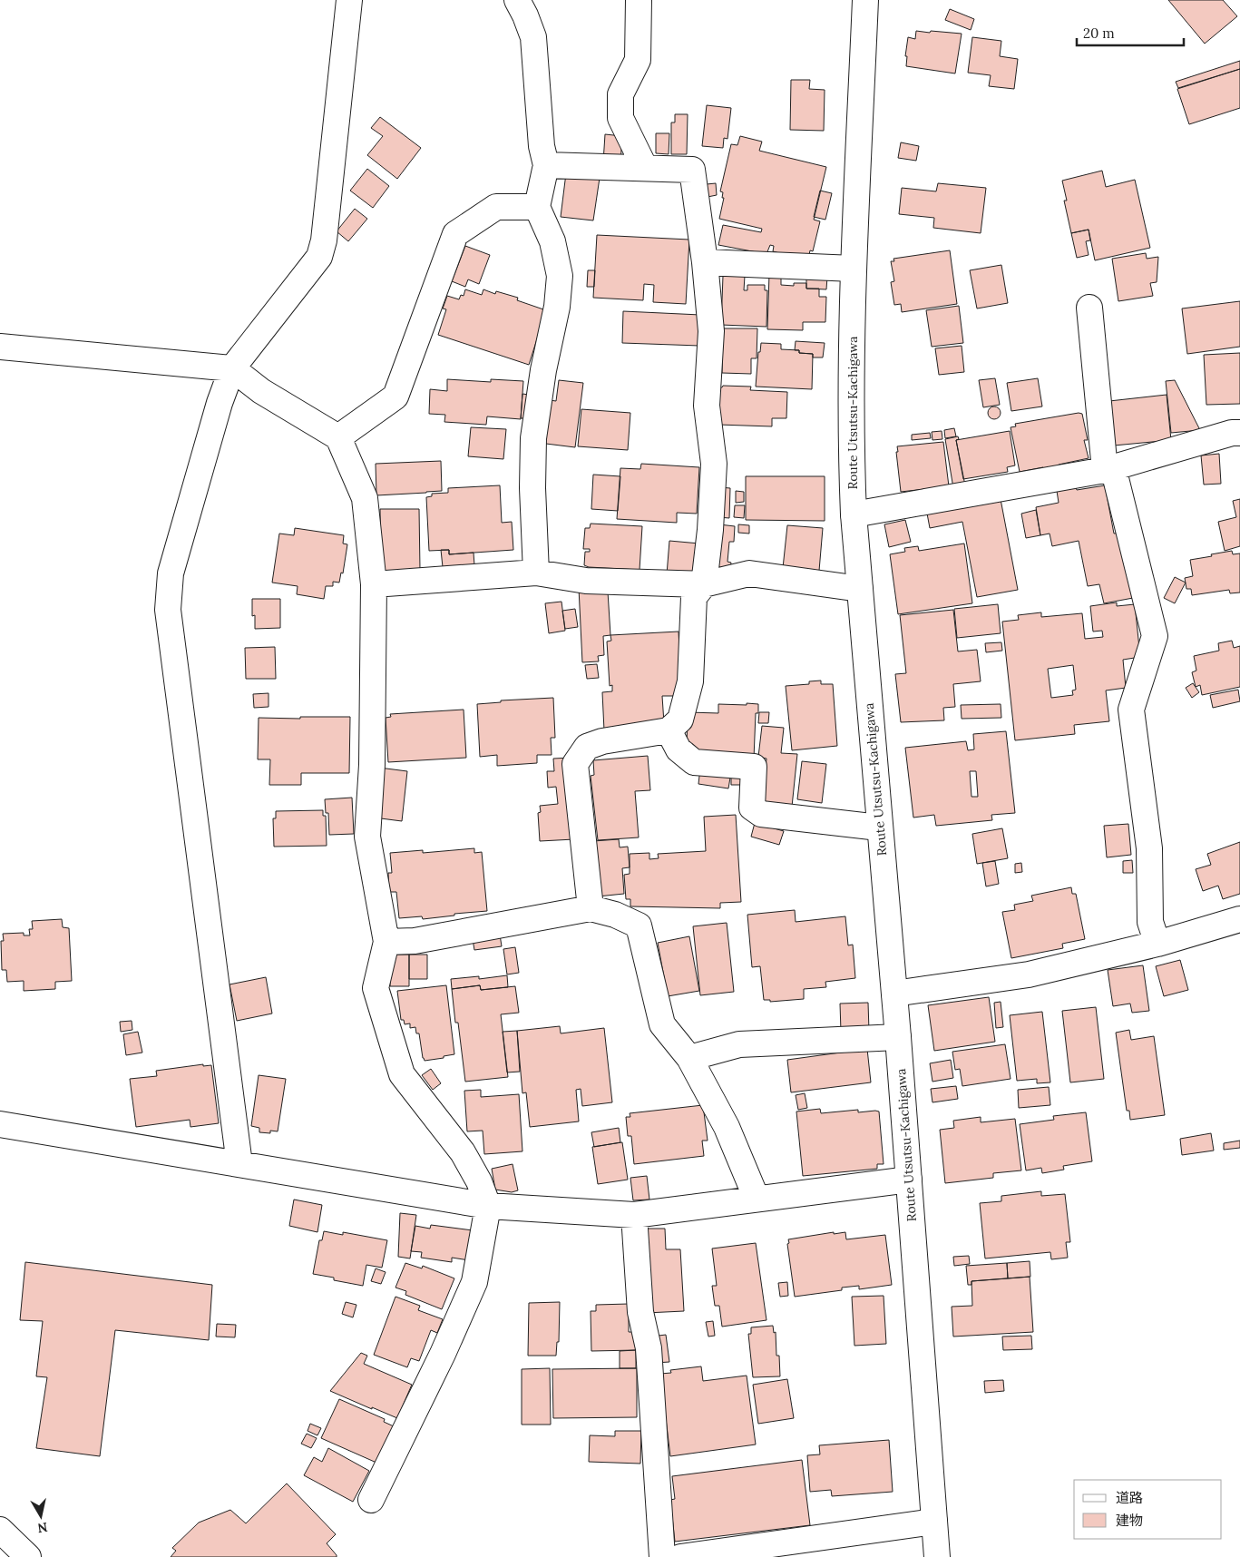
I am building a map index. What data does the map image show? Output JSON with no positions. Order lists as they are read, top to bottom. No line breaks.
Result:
{"streets":{"street":["Route Utsutsu-Kachigawa"]},"legend":["道路","建物"],"scale_bar":"20 m","north":"bottom"}
